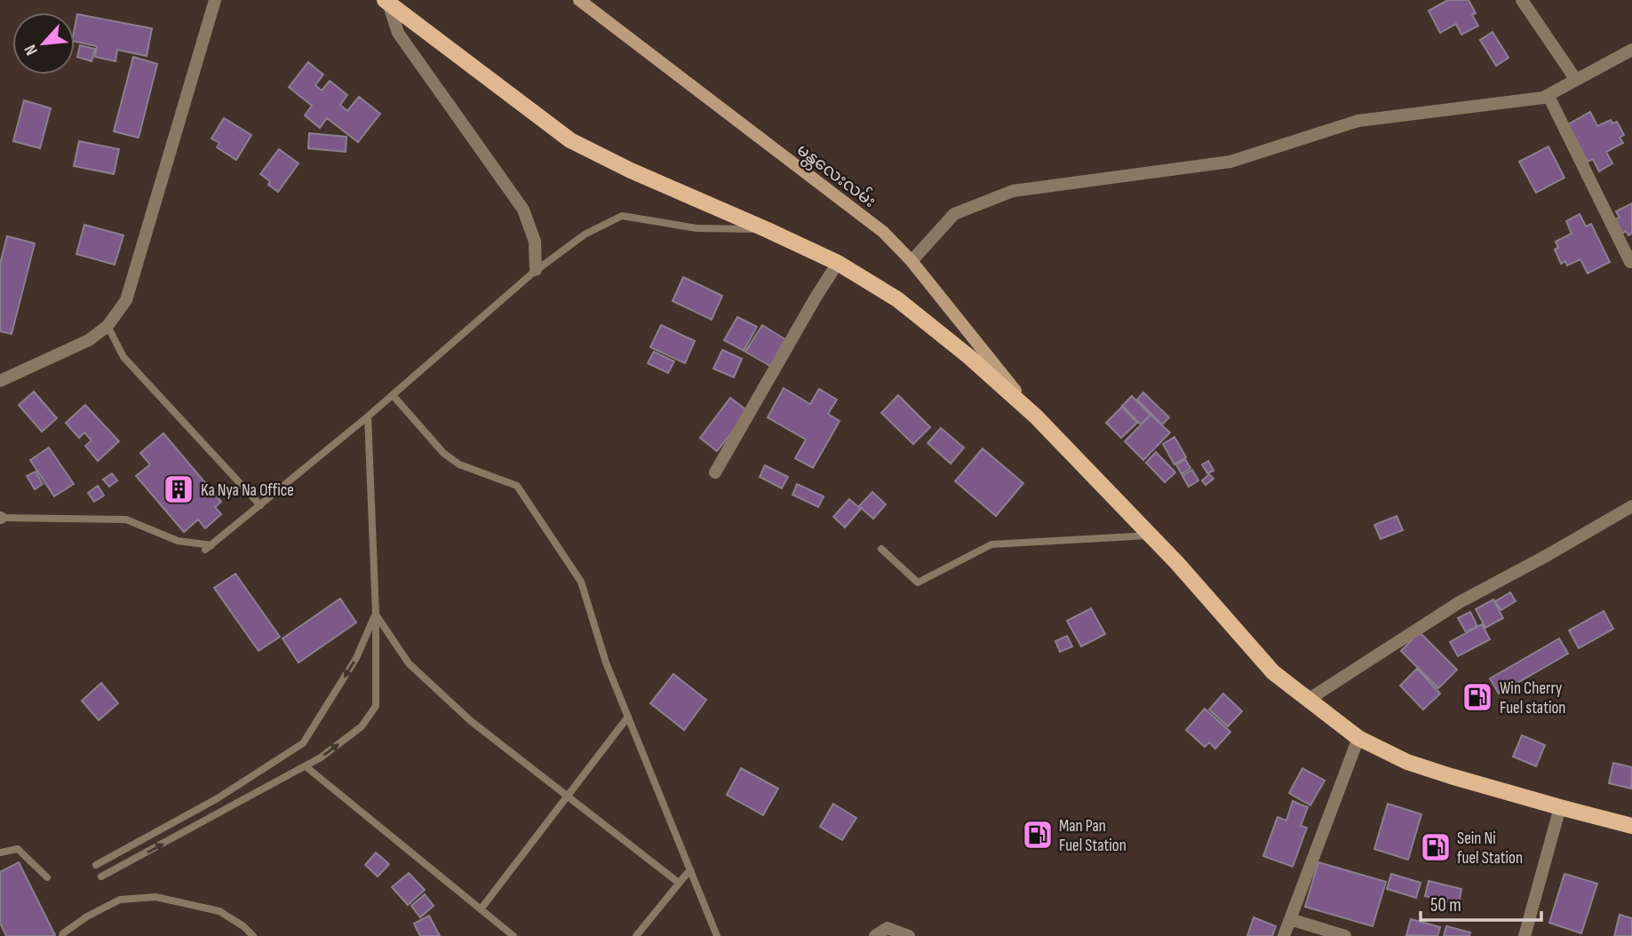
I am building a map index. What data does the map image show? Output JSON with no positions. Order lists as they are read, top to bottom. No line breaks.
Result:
{"streets":{"main road":["မန္တလေးလမ်း"]},"places":{"building":["Ka Nya Na Office"],"fuel station":["Win Cherry Fuel station","Man Pan Fuel Station","Sein Ni fuel Station"]},"scale_bar":"50 m","north":"bottom left"}
